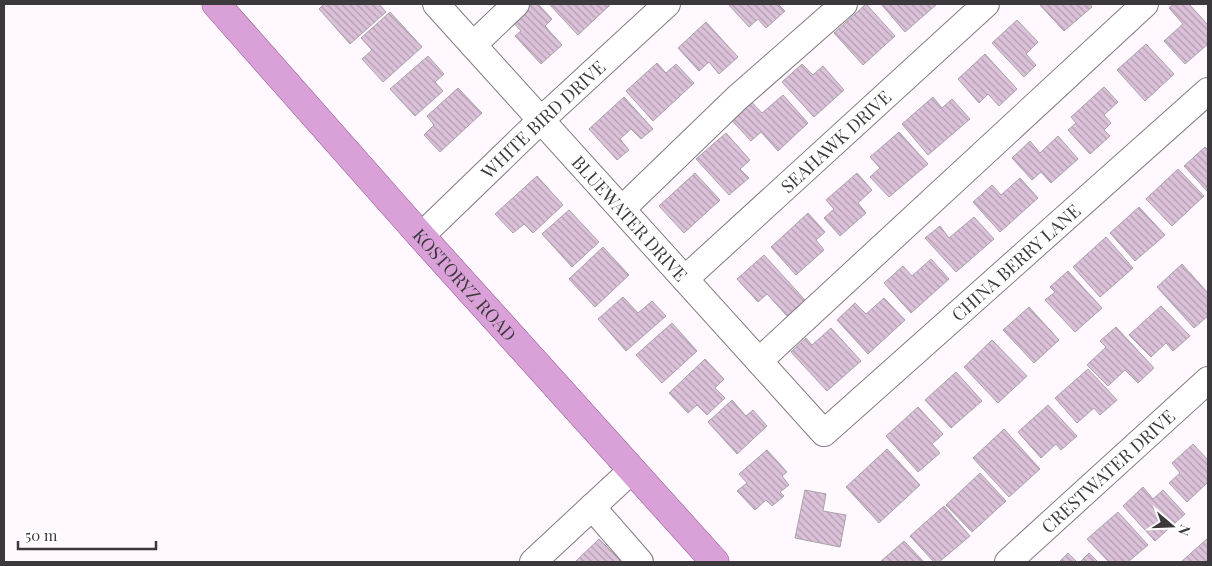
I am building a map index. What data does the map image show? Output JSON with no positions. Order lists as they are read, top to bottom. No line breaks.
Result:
{"streets":{"main road":["KOSTORYZ ROAD"],"street":["WHITE BIRD DRIVE","SEAHAWK DRIVE","BLUEWATER DRIVE","CHINA BERRY LANE","CRESTWATER DRIVE"]},"crossings":[["WHITE BIRD DRIVE","BLUEWATER DRIVE"],["WHITE BIRD DRIVE","KOSTORYZ ROAD"],["SEAHAWK DRIVE","BLUEWATER DRIVE"],["BLUEWATER DRIVE","CHINA BERRY LANE"]],"scale_bar":"50 m","north":"right"}
